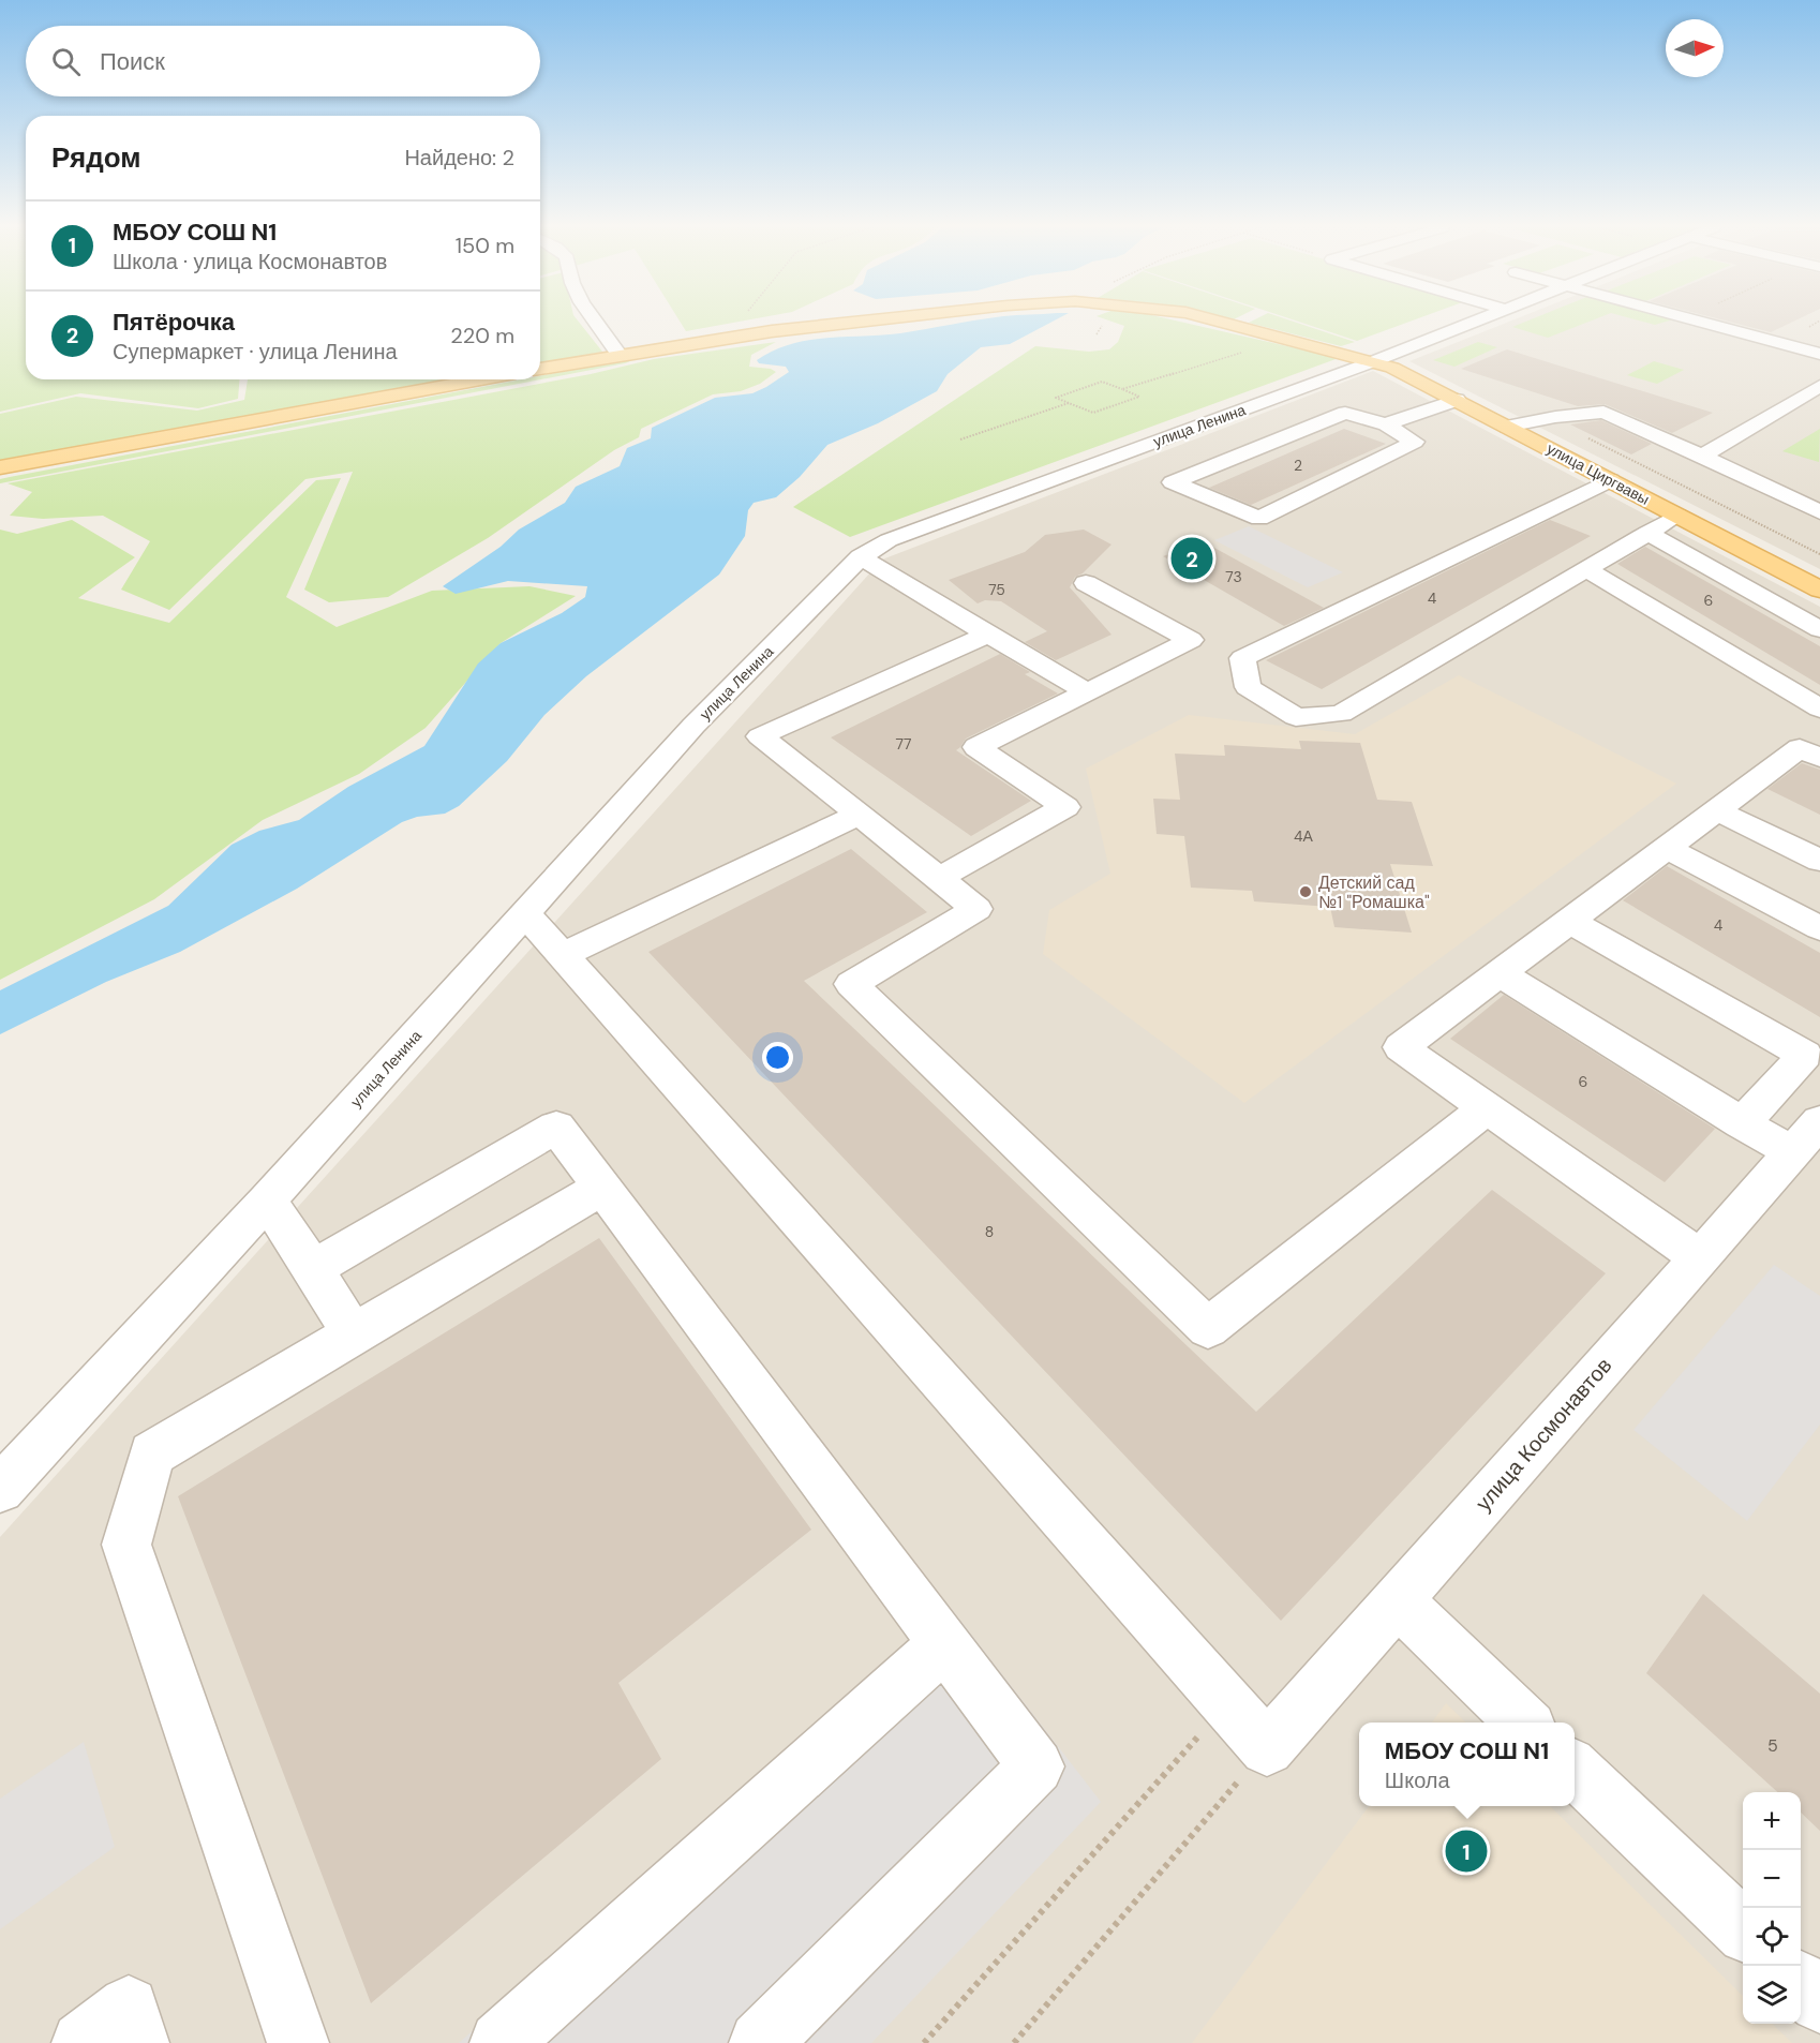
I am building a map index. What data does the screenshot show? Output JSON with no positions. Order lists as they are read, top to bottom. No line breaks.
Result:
{"streets":{"main road":["улица Циргвавы"],"street":["улица Ленина","улица Космонавтов"]},"crossings":[["улица Ленина","улица Циргвавы"]],"places":["Детский сад №1 \"Ромашка\""],"house_numbers":["2","73","75","4","6","77","4А","4","6","8","5"],"north":"right","page":{"search":"Поиск","heading":["Рядом","Найдено: 2"],"list":[{"mark":"1","name":"МБОУ СОШ N1","note":"Школа · улица Космонавтов","value":"150 m"},{"mark":"2","name":"Пятёрочка","note":"Супермаркет · улица Ленина","value":"220 m"}],"pins":["2","1"],"popup":["МБОУ СОШ N1","Школа"],"map_buttons":["+","−"]}}
